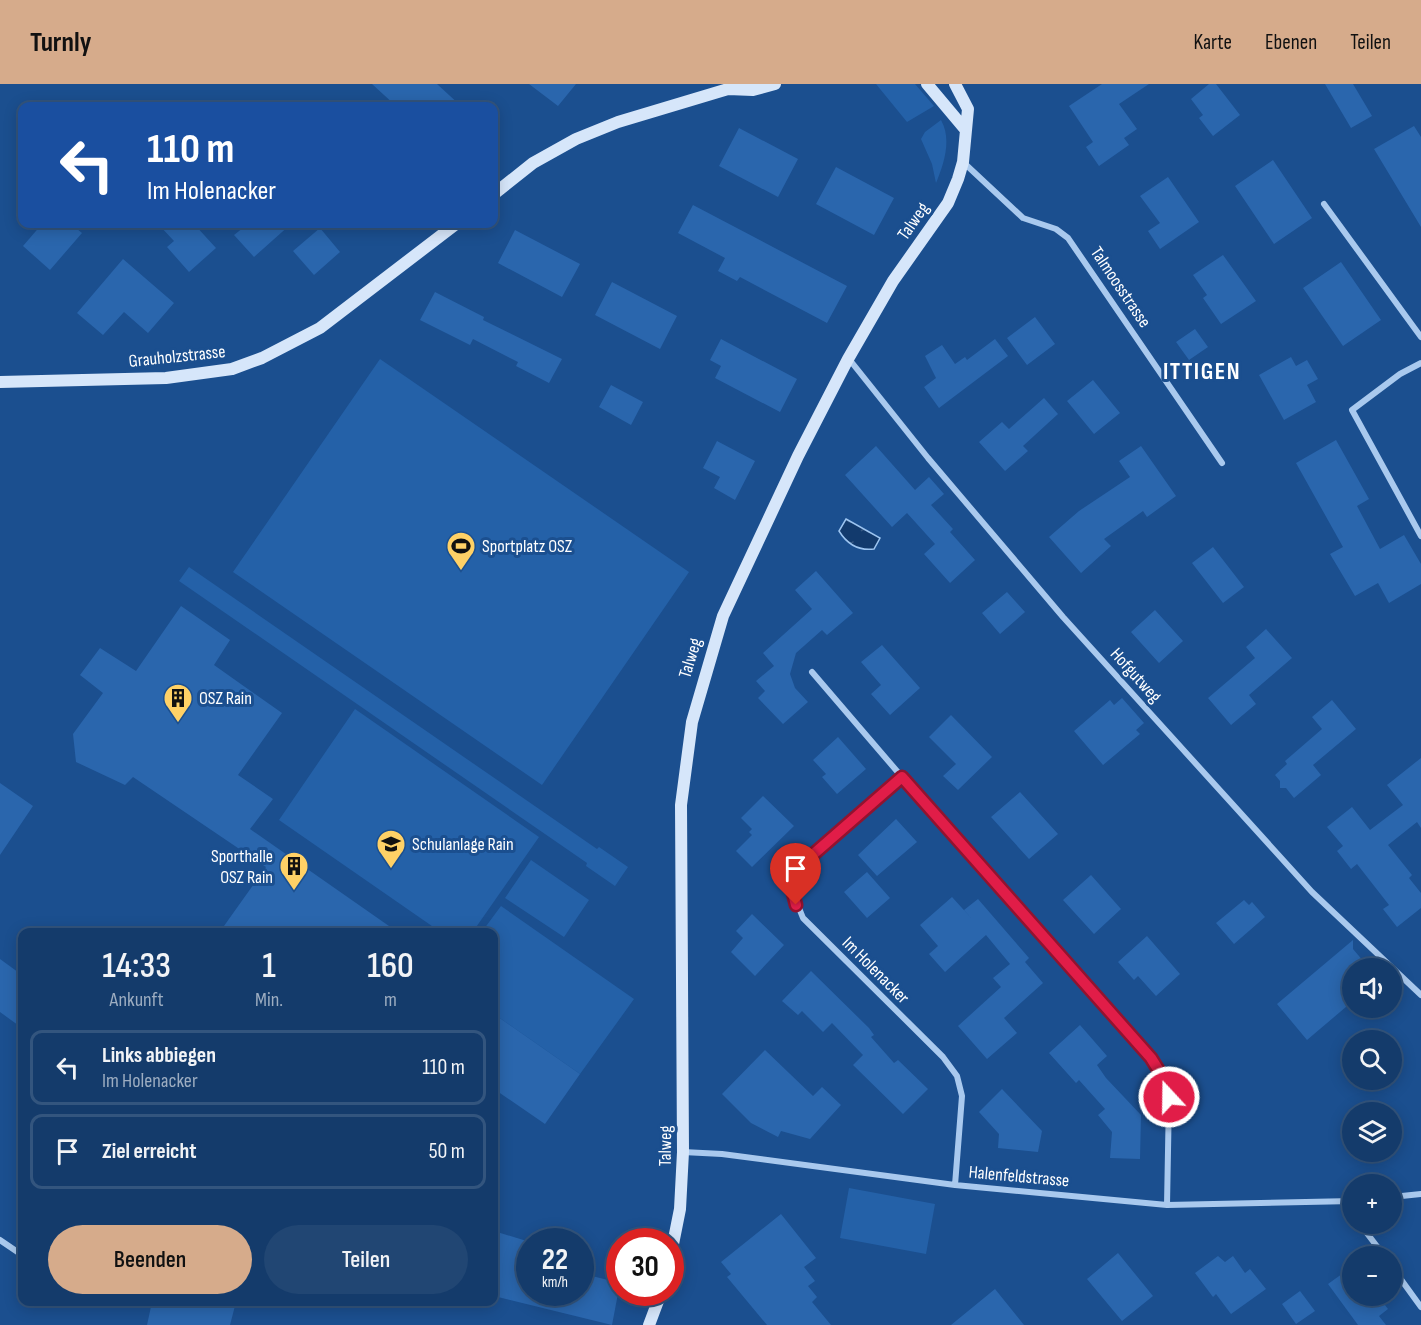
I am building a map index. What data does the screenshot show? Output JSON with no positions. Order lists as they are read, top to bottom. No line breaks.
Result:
{"streets":{"street":["Talweg","Talmoosstrasse","Grauholzstrasse","Hofgutweg","Im Holenacker","Halenfeldstrasse"]},"crossings":[["Talweg","Talmoosstrasse"],["Talweg","Hofgutweg"],["Talweg","Halenfeldstrasse"],["Im Holenacker","Halenfeldstrasse"]],"districts":["ITTIGEN"],"places":{"sports":["Sportplatz OSZ"],"building":["OSZ Rain","Sporthalle OSZ Rain"],"school or university":["Schulanlage Rain"]},"page":{"header":"Turnly","nav":["Karte","Ebenen","Teilen"],"turn":["110 m","Im Holenacker"],"eta":["14:33","Ankunft","1","Min.","160","m"],"map_buttons":["+","−"],"list":[{"name":"Links abbiegen","note":"Im Holenacker","value":"110 m"},{"name":"Ziel erreicht","value":"50 m"}],"buttons":["Beenden","Teilen"],"speed":"22 km/h","limit":"30"}}
